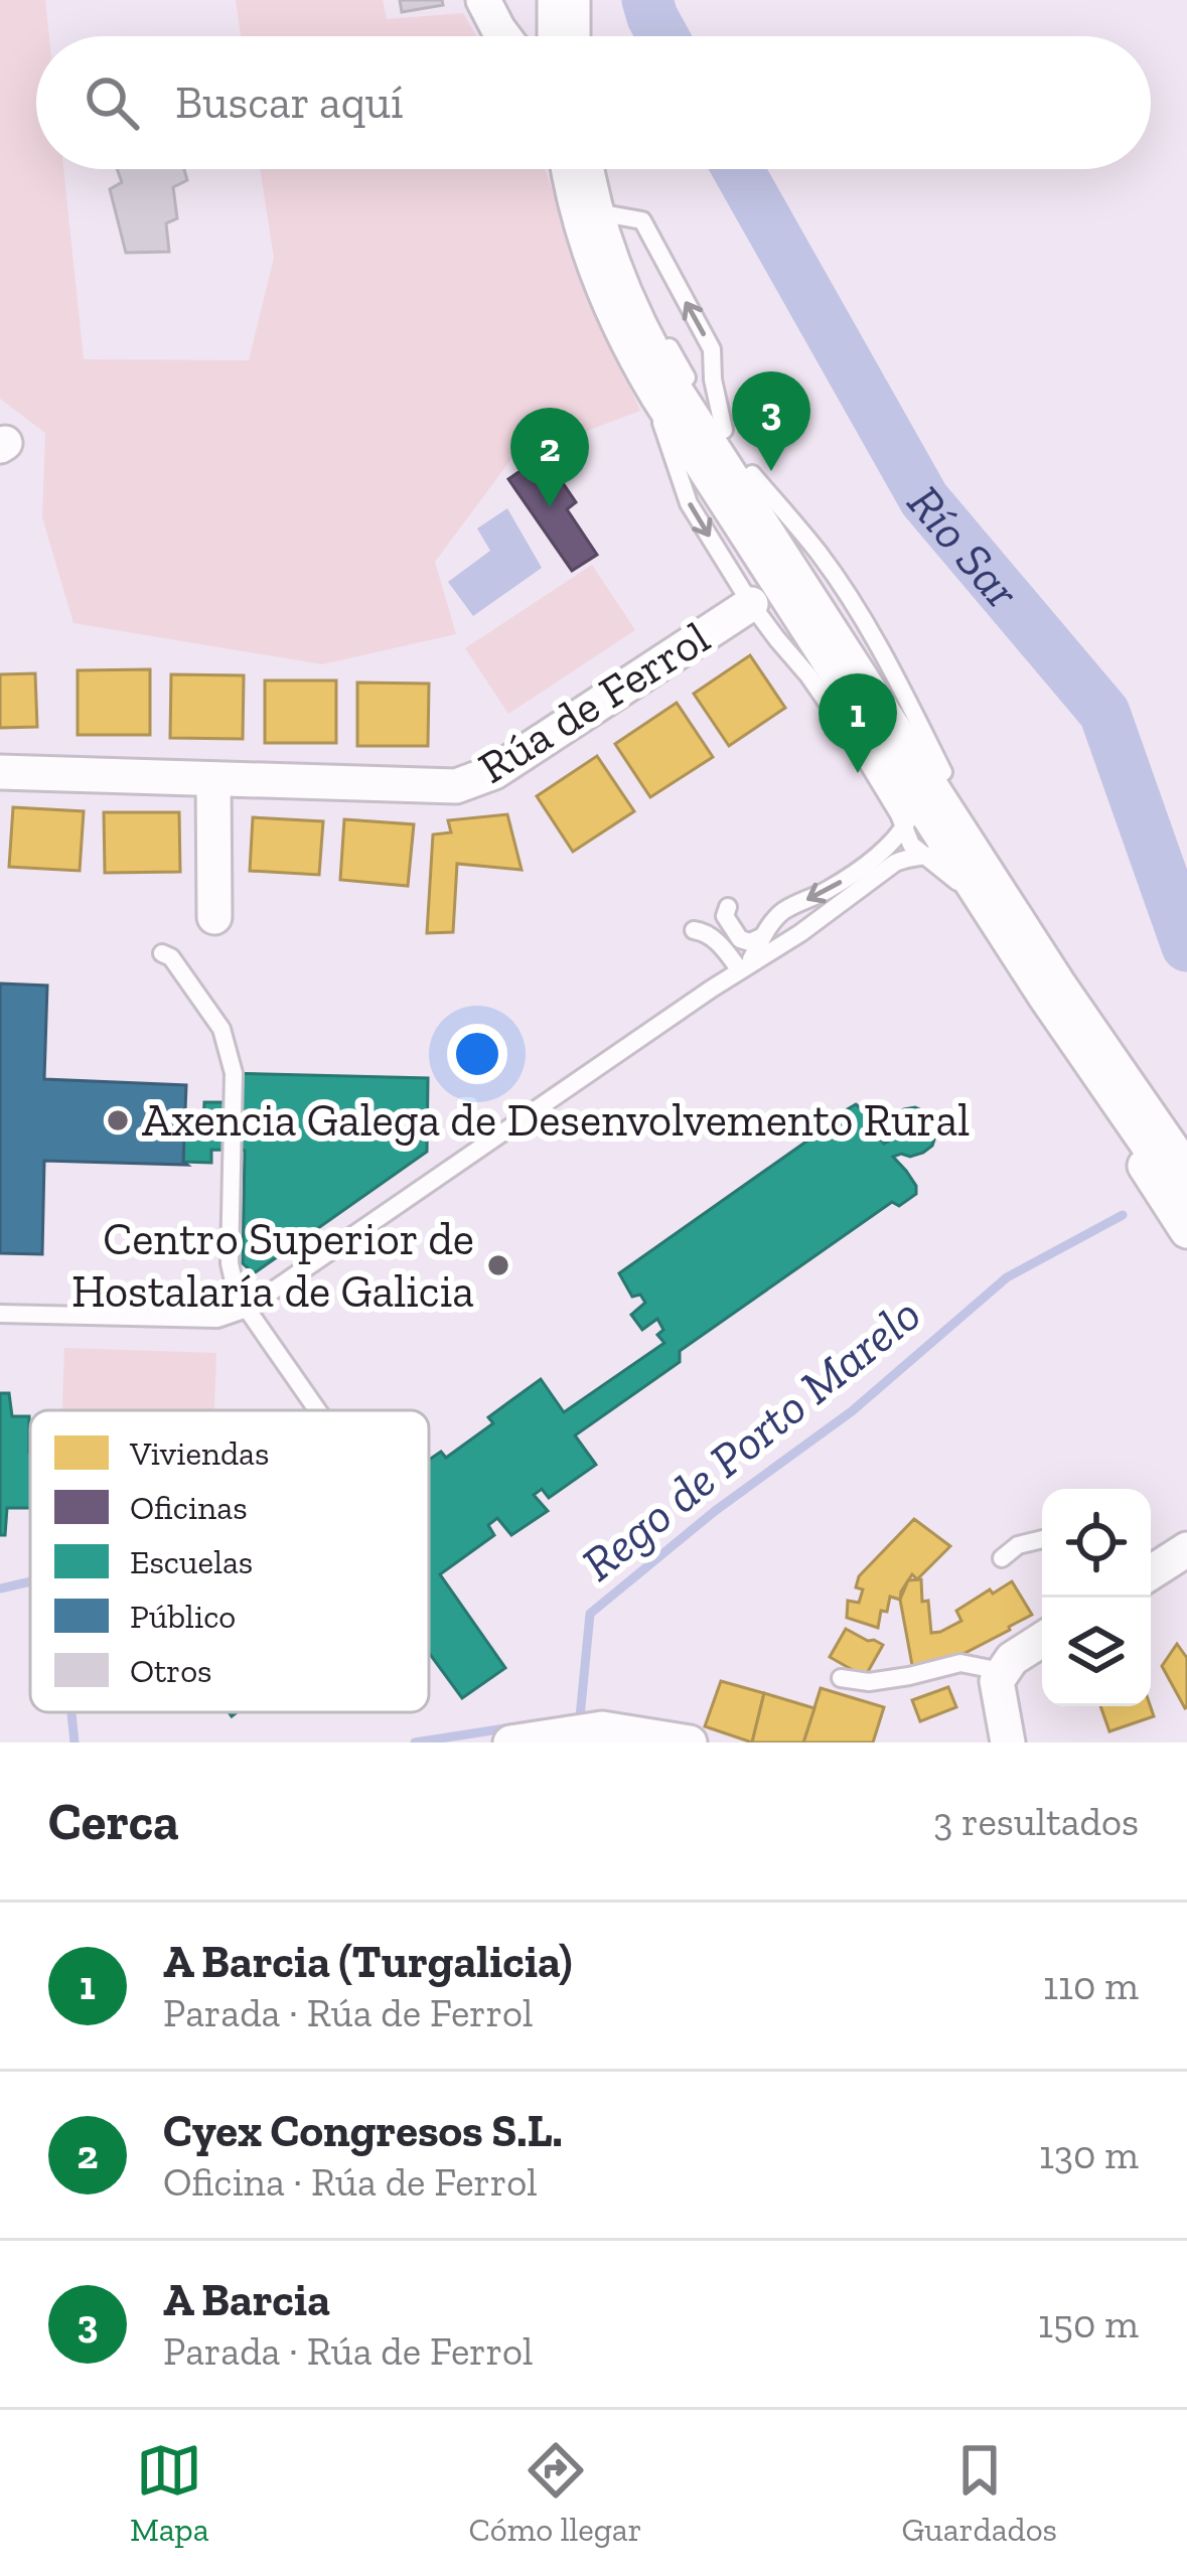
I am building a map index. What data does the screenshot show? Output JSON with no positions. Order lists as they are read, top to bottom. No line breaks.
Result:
{"streets":{"street":["Rúa de Ferrol"]},"water":["Río Sar","Rego de Porto Marelo"],"places":["Axencia Galega de Desenvolvemento Rural","Centro Superior de Hostalaría de Galicia"],"legend":["Viviendas","Oficinas","Escuelas","Público","Otros"],"page":{"search":"Buscar aquí","pins":["3","2","1"],"heading":["Cerca","3 resultados"],"list":[{"mark":"1","name":"A Barcia (Turgalicia)","note":"Parada · Rúa de Ferrol","value":"110 m"},{"mark":"2","name":"Cyex Congresos S.L.","note":"Oficina · Rúa de Ferrol","value":"130 m"},{"mark":"3","name":"A Barcia","note":"Parada · Rúa de Ferrol","value":"150 m"}],"nav":["Mapa","Cómo llegar","Guardados"]}}
